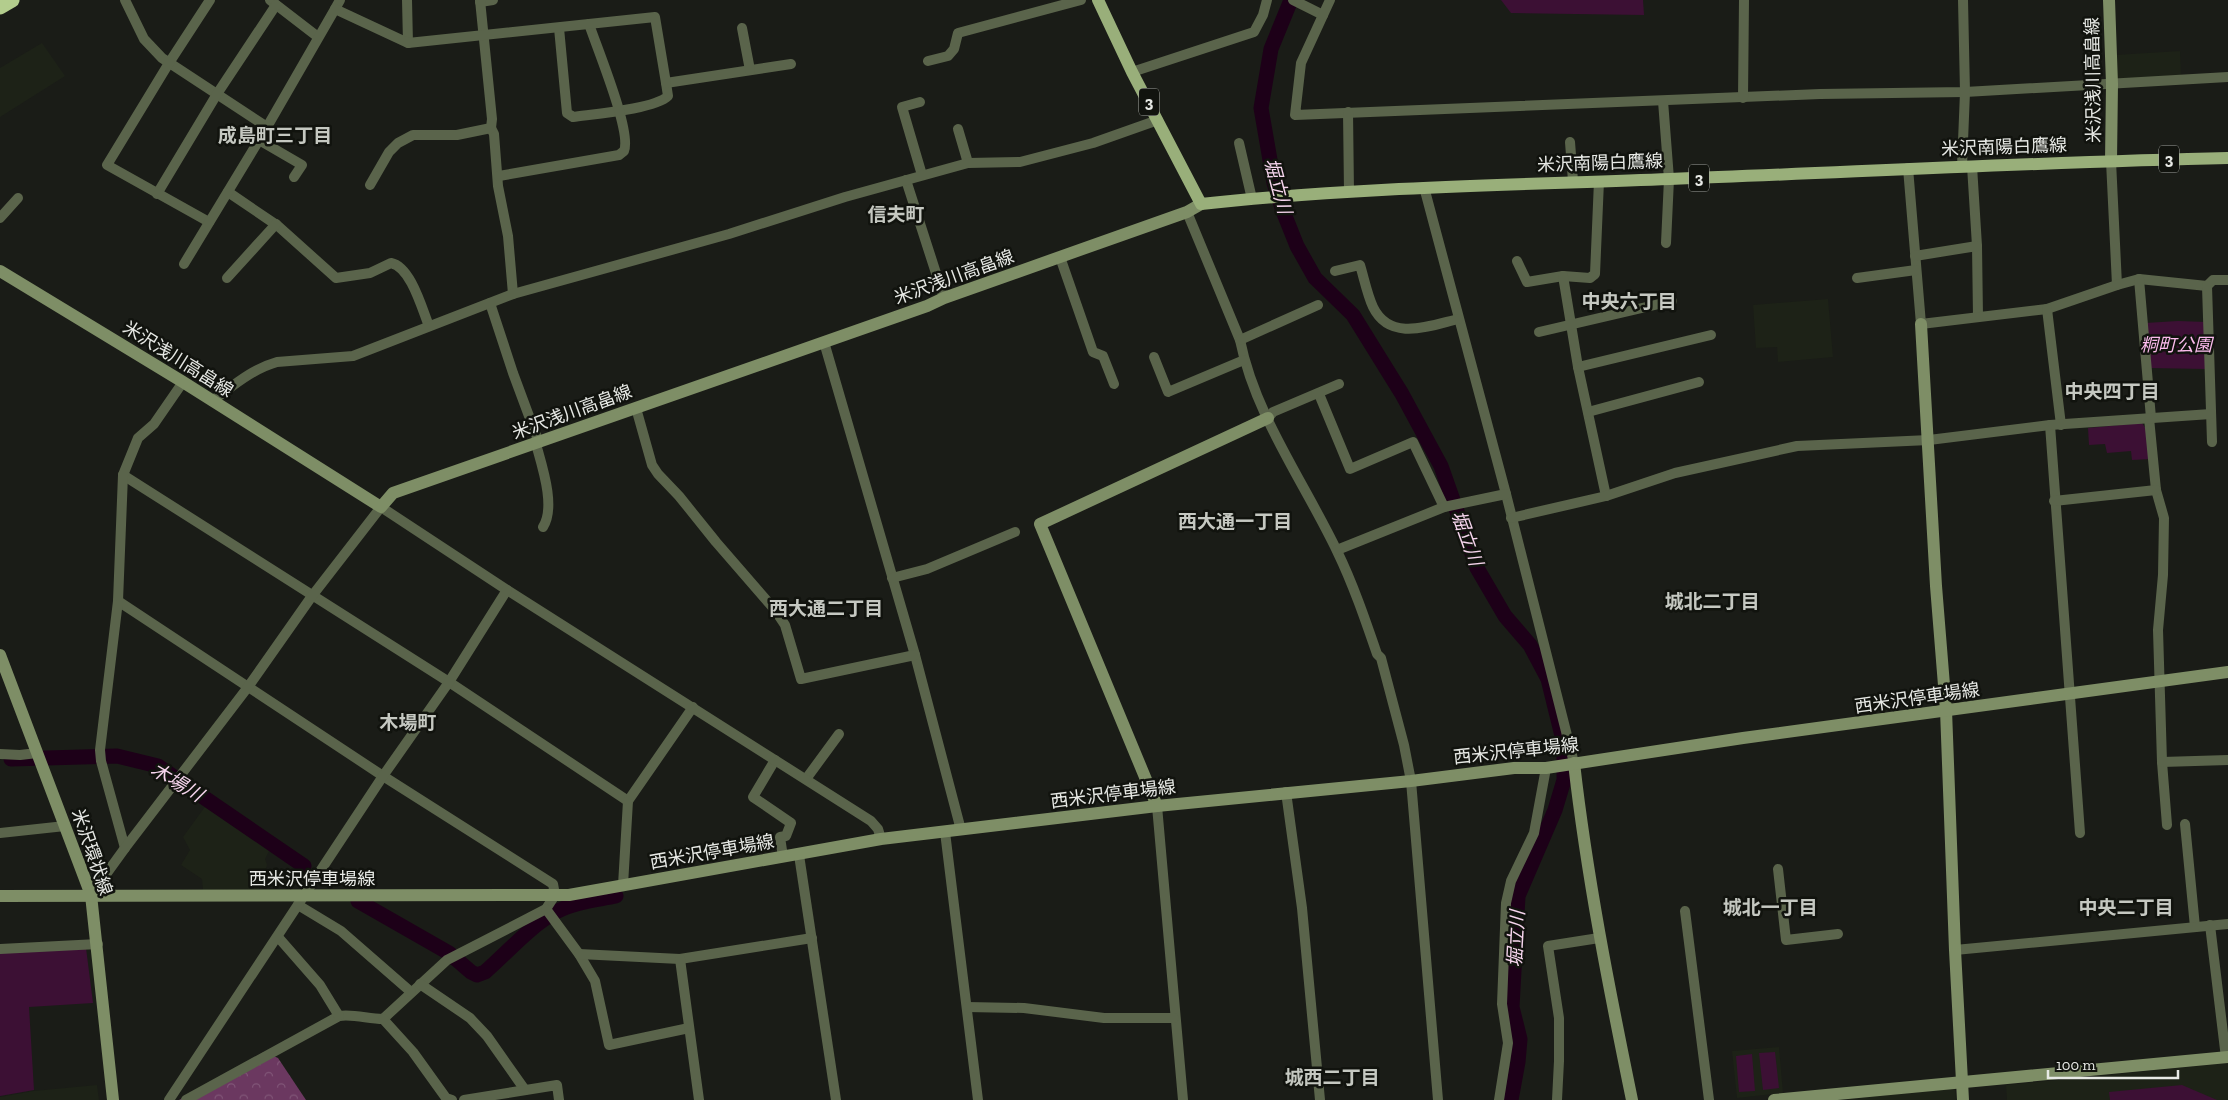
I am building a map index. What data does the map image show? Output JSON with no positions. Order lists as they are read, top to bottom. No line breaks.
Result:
{"streets":{"main road":["米沢浅川高畠線","3","米沢南陽白鷹線","西米沢停車場線","米沢環状線"]},"crossings":[["米沢浅川高畠線","3"],["米沢浅川高畠線","米沢南陽白鷹線"],["3","米沢南陽白鷹線"],["西米沢停車場線","米沢環状線"]],"districts":["成島町三丁目","信夫町","中央六丁目","中央四丁目","西大通一丁目","城北二丁目","西大通二丁目","木場町","城北一丁目","中央二丁目","城西二丁目"],"water":["堀立川","木場川"],"parks":["粡町公園"],"scale_bar":"100 m"}
